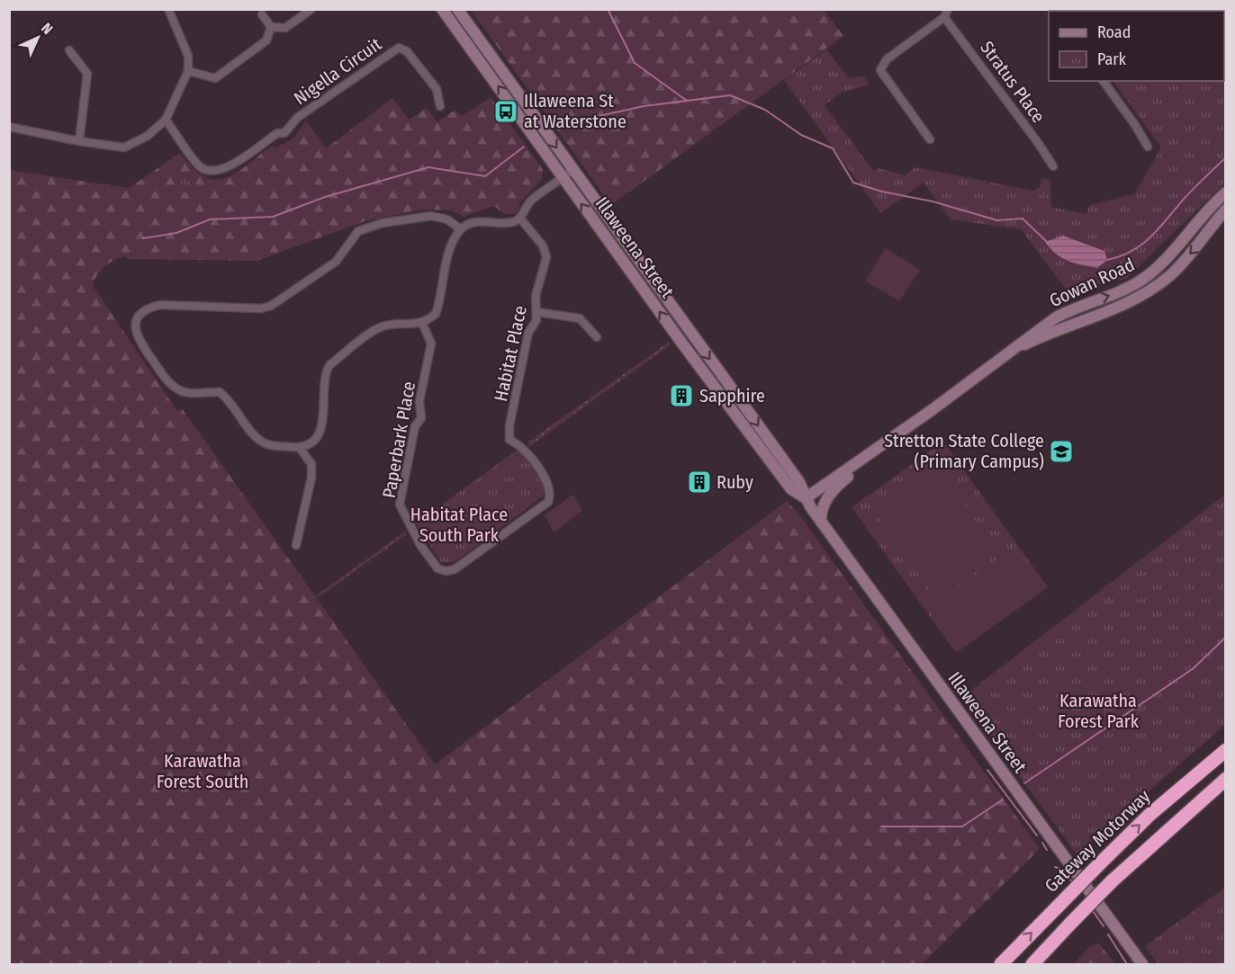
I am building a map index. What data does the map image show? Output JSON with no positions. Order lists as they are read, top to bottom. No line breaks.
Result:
{"streets":{"highway":["Gateway Motorway"],"main road":["Illaweena Street","Gowan Road"],"street":["Nigella Circuit","Stratus Place","Habitat Place","Paperbark Place"]},"crossings":[["Illaweena Street","Gowan Road"],["Habitat Place","Paperbark Place"]],"parks":["Habitat Place South Park","Karawatha Forest Park","Karawatha Forest South"],"places":{"bus stop":["Illaweena St at Waterstone"],"building":["Sapphire","Ruby"],"school or university":["Stretton State College (Primary Campus)"]},"legend":["Road","Park"],"north":"top right"}
